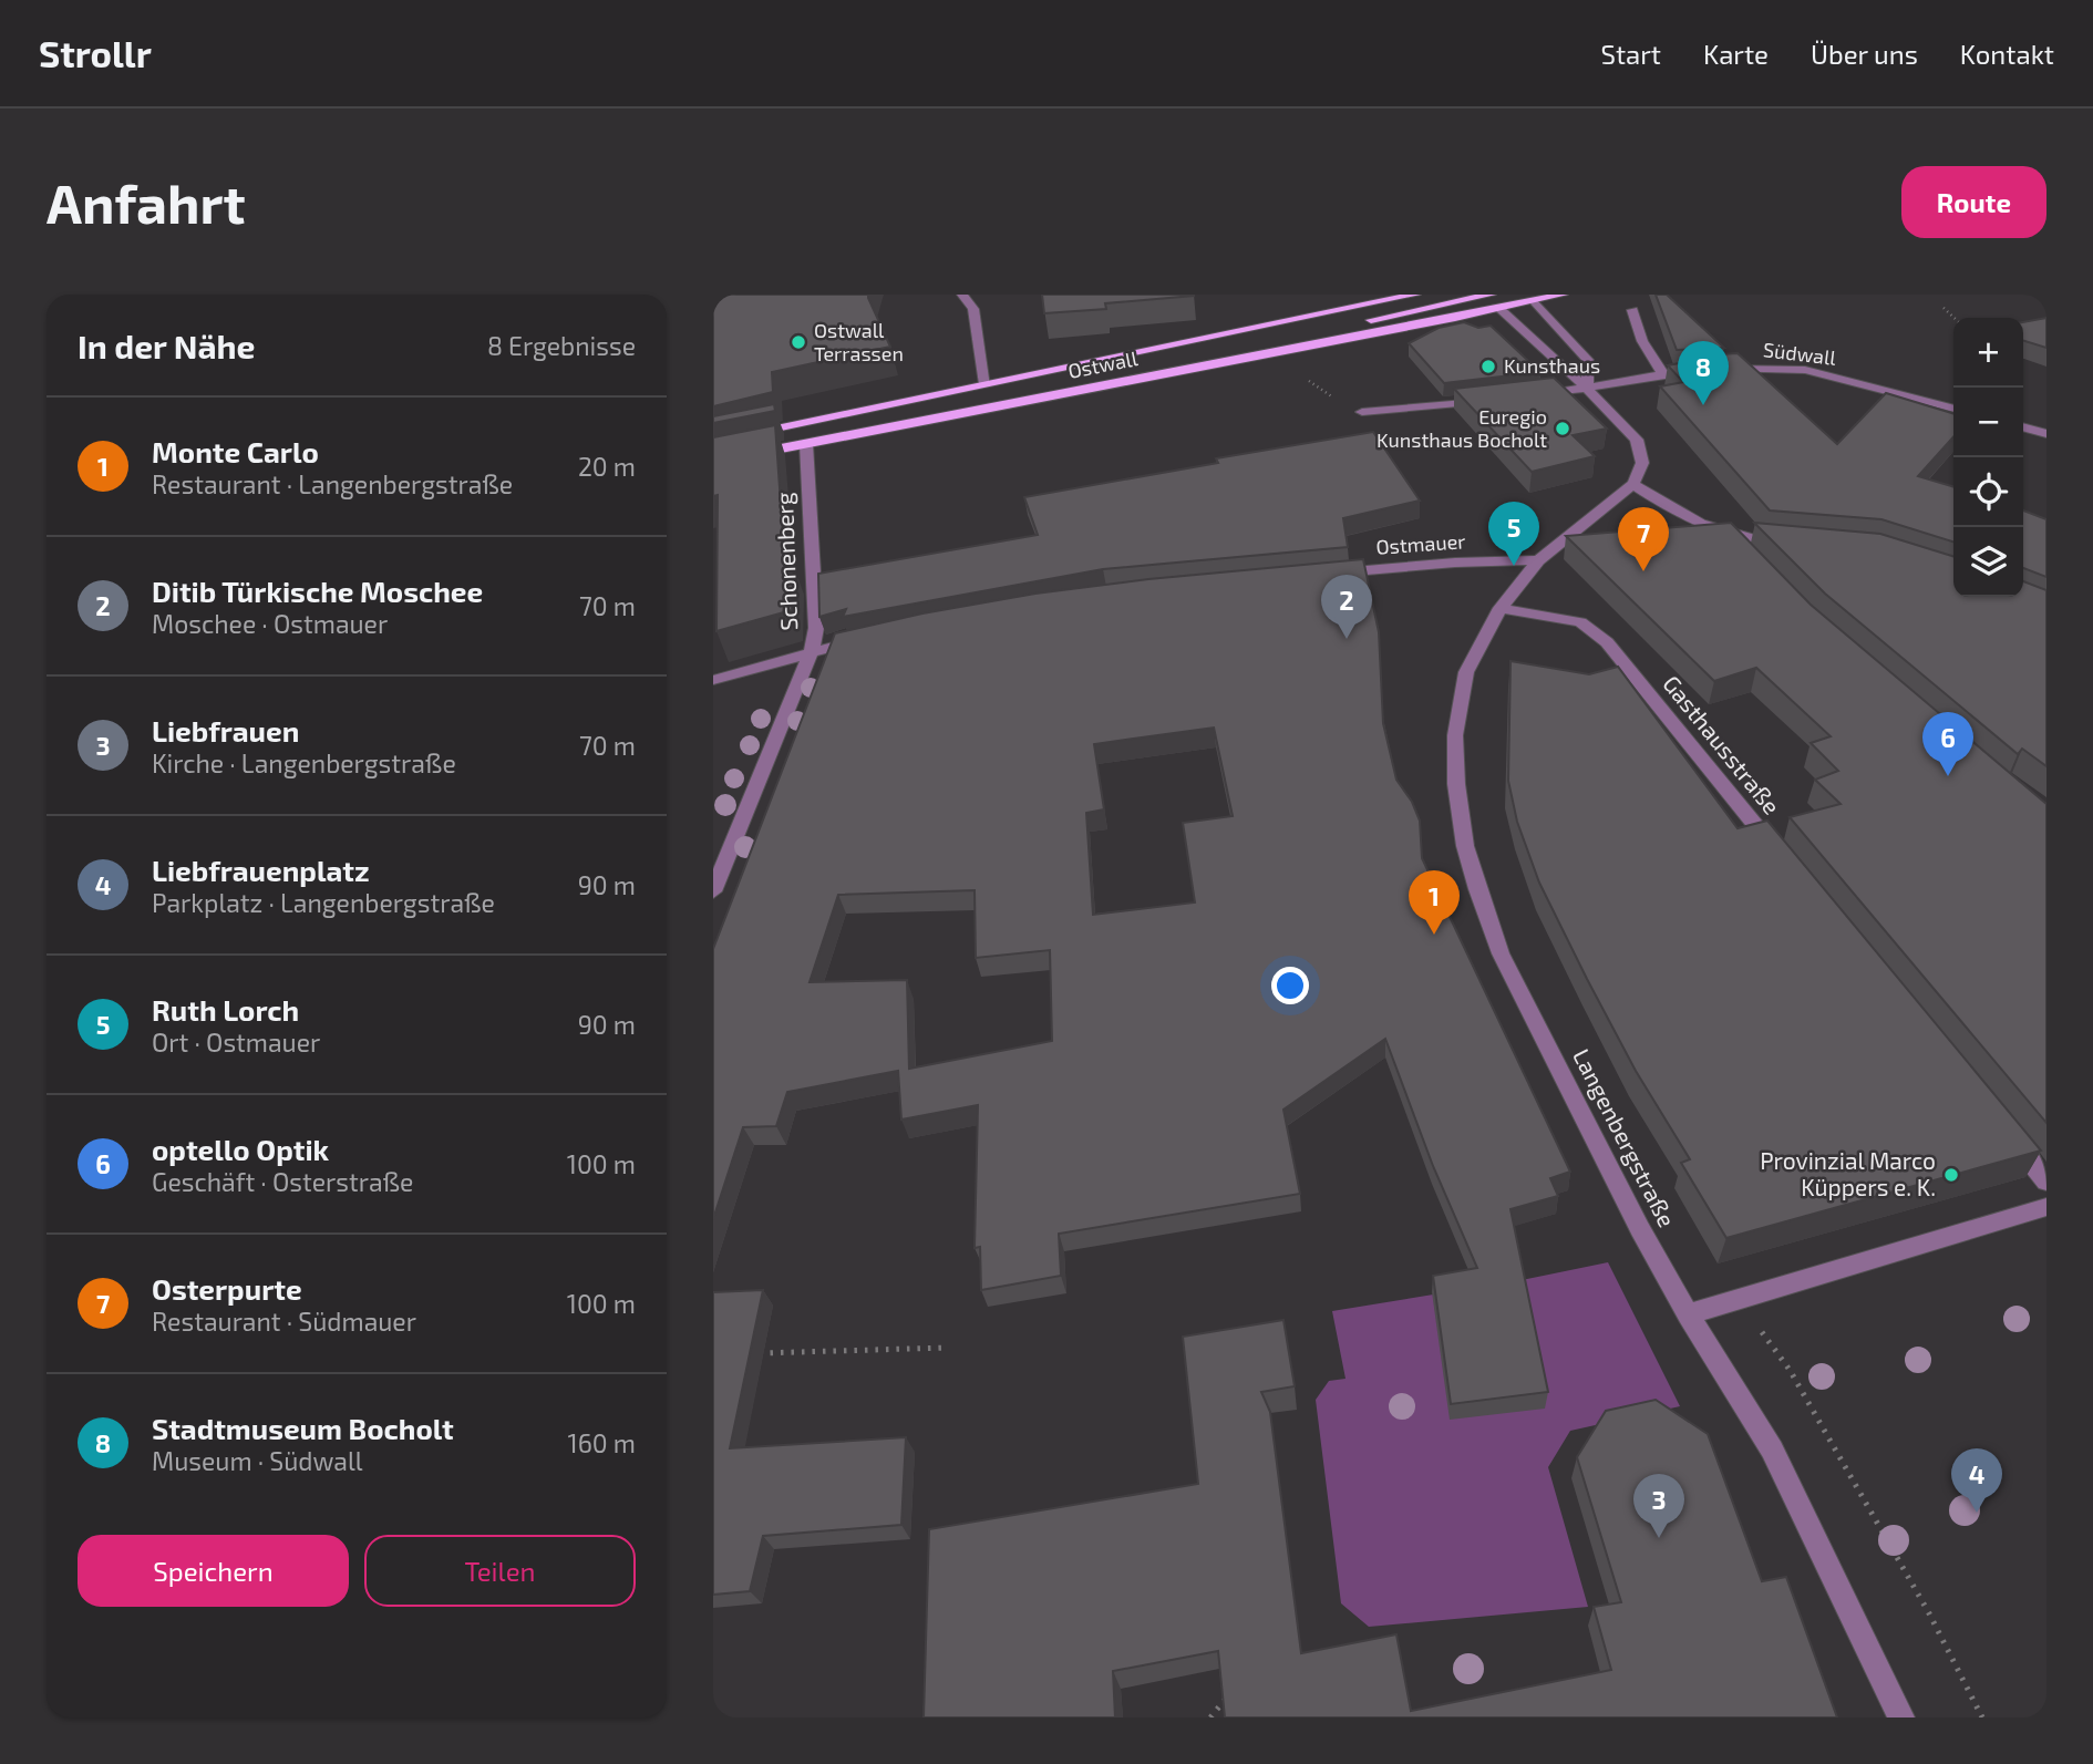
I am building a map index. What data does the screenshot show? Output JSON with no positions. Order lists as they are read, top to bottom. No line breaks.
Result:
{"streets":{"main road":["Ostwall"],"street":["Südwall","Ostmauer","Schonenberg","Gasthausstraße","Langenbergstraße"]},"crossings":[["Ostwall","Schonenberg"],["Ostmauer","Langenbergstraße"],["Gasthausstraße","Langenbergstraße"]],"places":["Ostwall Terrassen","Kunsthaus","Euregio Kunsthaus Bocholt","Provinzial Marco Küppers e. K."],"page":{"header":"Strollr","nav":["Start","Karte","Über uns","Kontakt"],"buttons":["Route",["Speichern","Teilen"]],"title":"Anfahrt","heading":["In der Nähe","8 Ergebnisse"],"map_buttons":["+","−"],"pins":["8","5","7","2","6","1","4","3"],"list":[{"mark":"1","name":"Monte Carlo","note":"Restaurant · Langenbergstraße","value":"20 m"},{"mark":"2","name":"Ditib Türkische Moschee","note":"Moschee · Ostmauer","value":"70 m"},{"mark":"3","name":"Liebfrauen","note":"Kirche · Langenbergstraße","value":"70 m"},{"mark":"4","name":"Liebfrauenplatz","note":"Parkplatz · Langenbergstraße","value":"90 m"},{"mark":"5","name":"Ruth Lorch","note":"Ort · Ostmauer","value":"90 m"},{"mark":"6","name":"optello Optik","note":"Geschäft · Osterstraße","value":"100 m"},{"mark":"7","name":"Osterpurte","note":"Restaurant · Südmauer","value":"100 m"},{"mark":"8","name":"Stadtmuseum Bocholt","note":"Museum · Südwall","value":"160 m"}]}}
